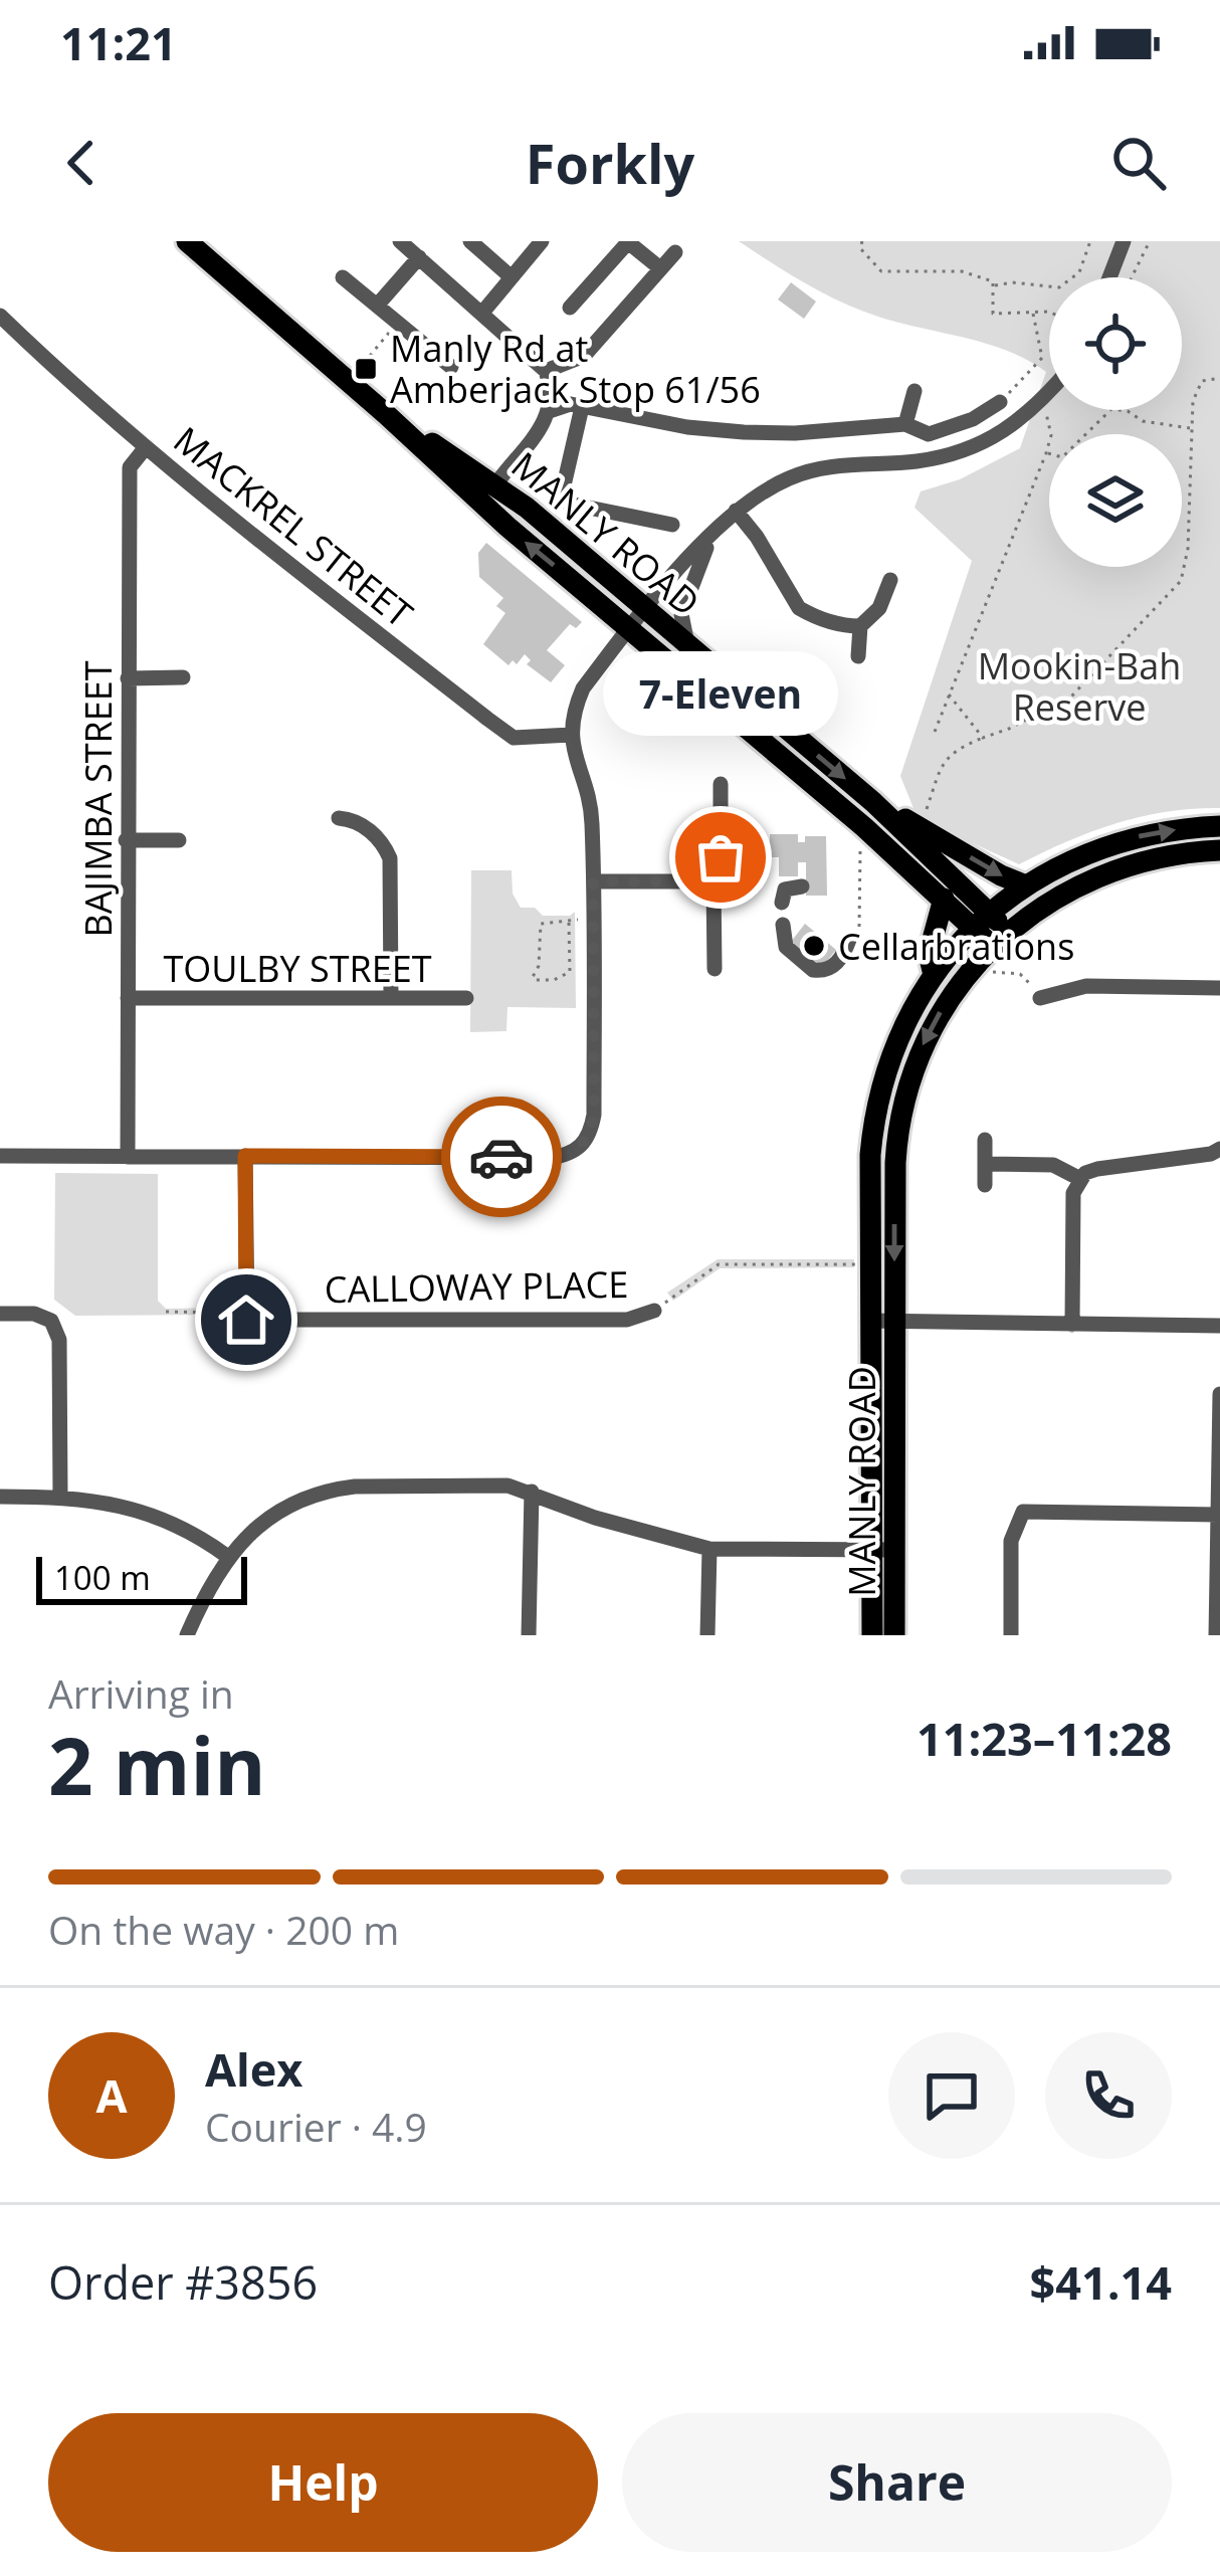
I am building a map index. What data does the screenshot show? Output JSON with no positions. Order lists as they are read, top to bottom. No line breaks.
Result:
{"streets":{"main road":["MANLY ROAD"],"street":["MACKREL STREET","BAJIMBA STREET","TOULBY STREET","CALLOWAY PLACE"]},"crossings":[["MACKREL STREET","BAJIMBA STREET"],["BAJIMBA STREET","TOULBY STREET"]],"parks":["Mookin-Bah Reserve"],"places":{"transit":["Manly Rd at Amberjack Stop 61/56"],"other":["7-Eleven","Cellarbrations"]},"scale_bar":"100 m","page":{"status":"11:21","header":"Forkly","bubble":"7-Eleven","scale":"100 m","heading":["2 min","Arriving in","11:23–11:28"],"panel":["Alex","Courier · 4.9","Order #3856","$41.14"],"bar":"On the way · 200 m","round":"A","buttons":["Help","Share"]}}
